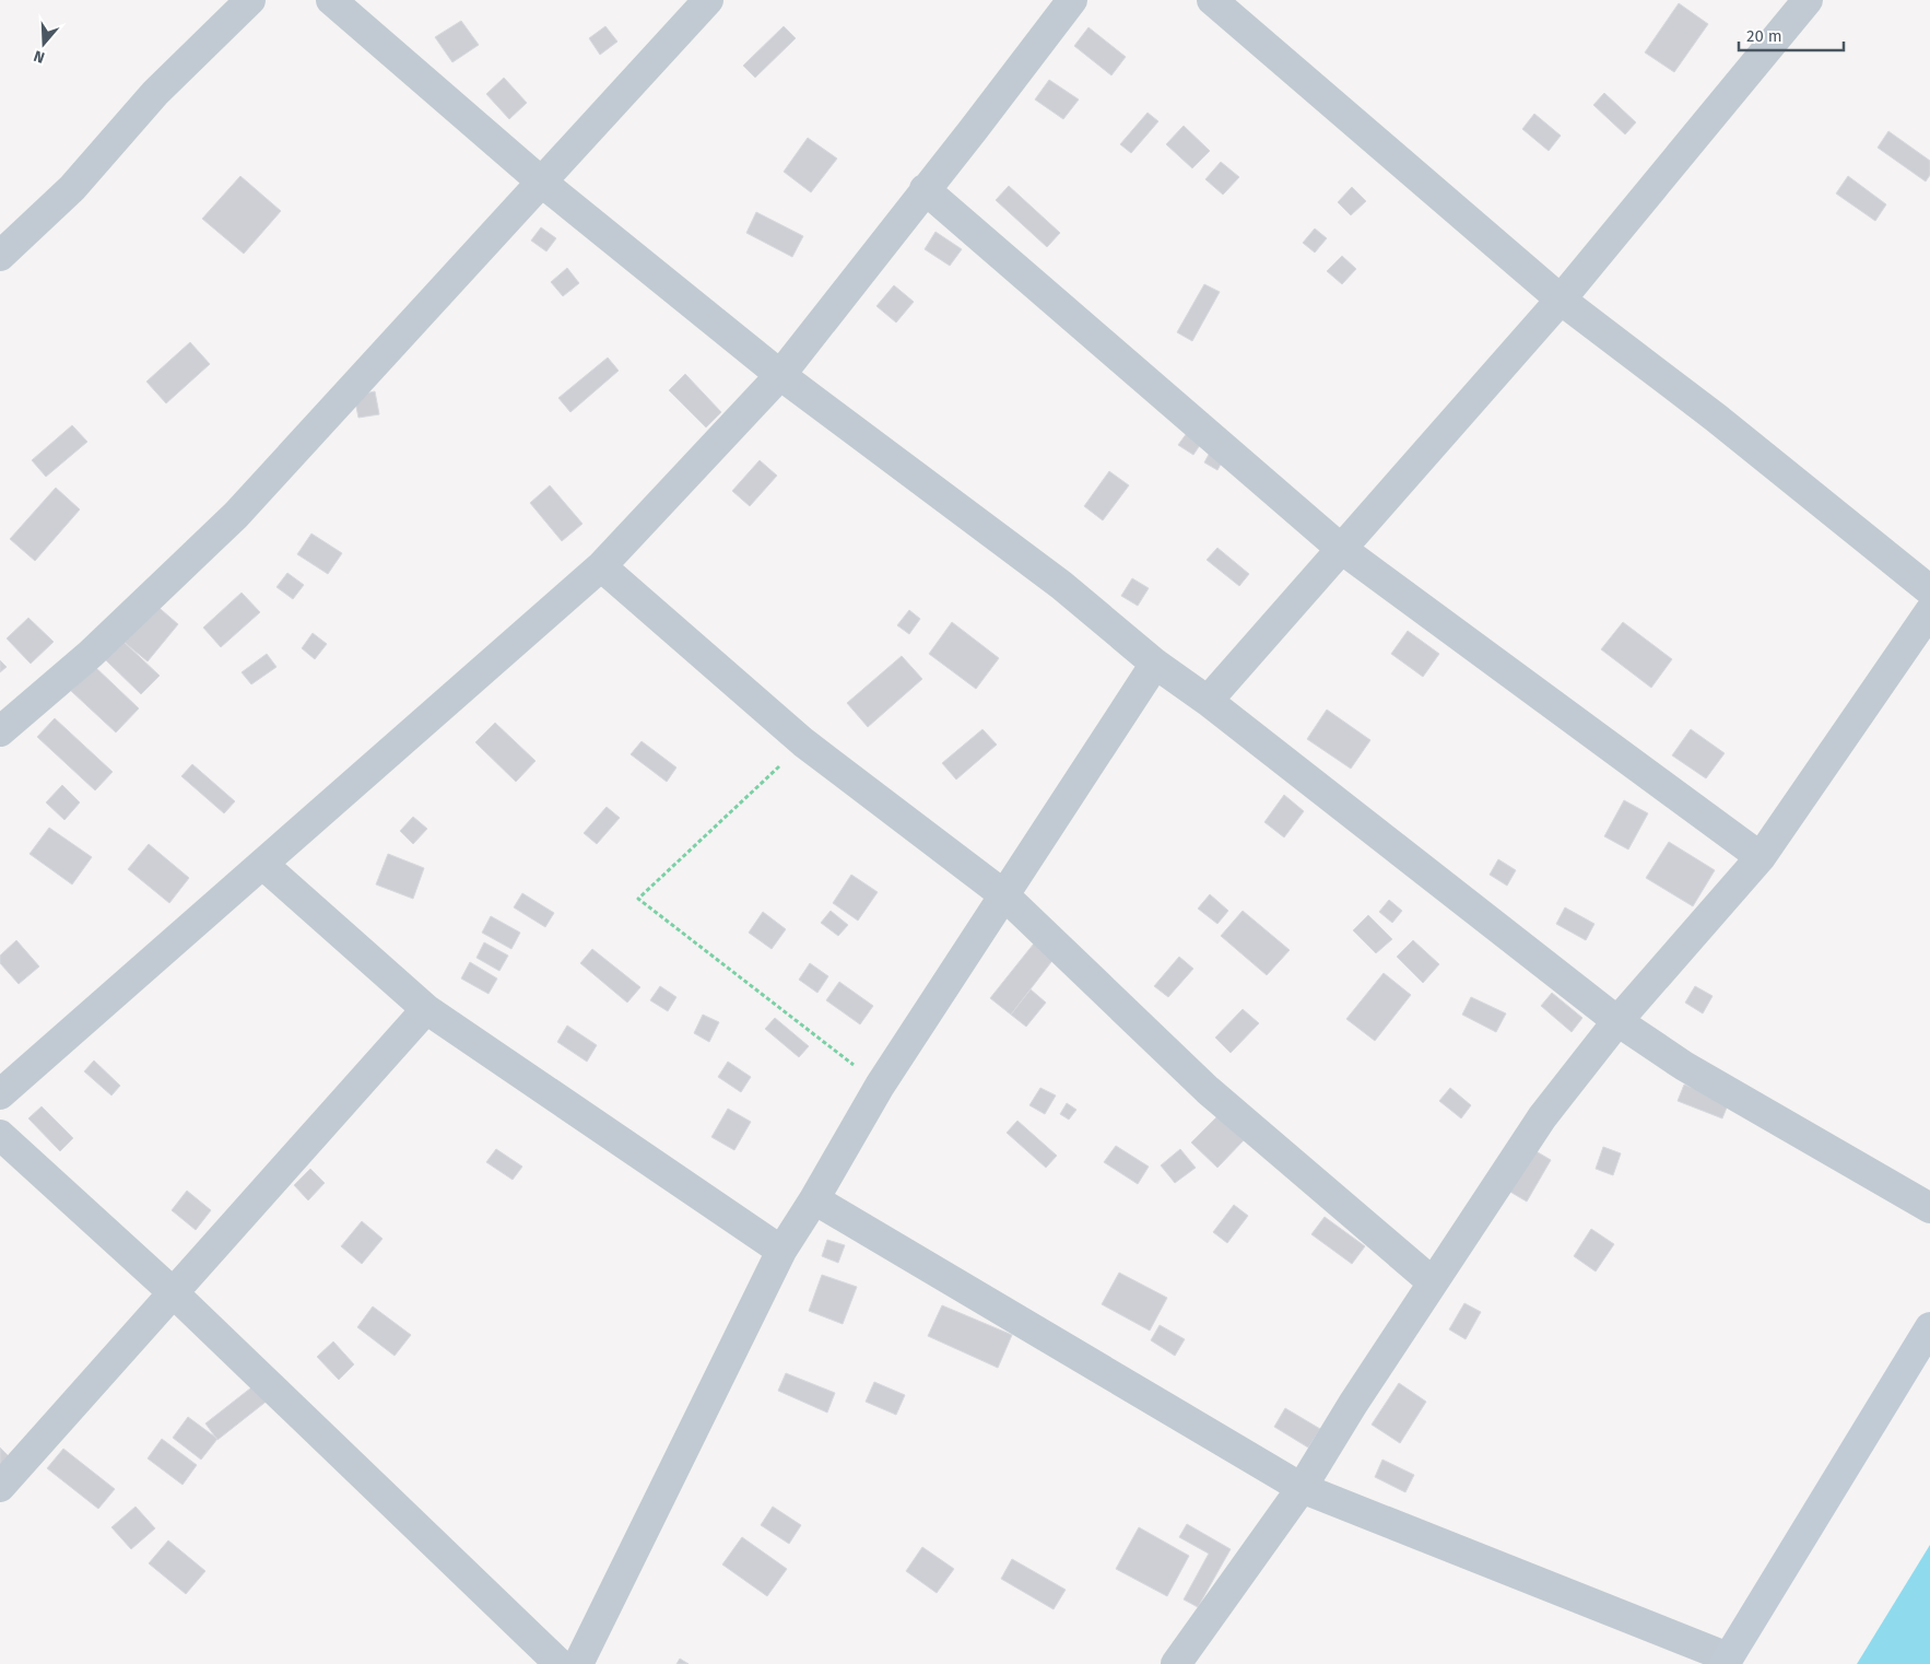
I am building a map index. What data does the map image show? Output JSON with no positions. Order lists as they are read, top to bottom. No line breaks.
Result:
{"scale_bar":"20 m","north":"bottom"}
